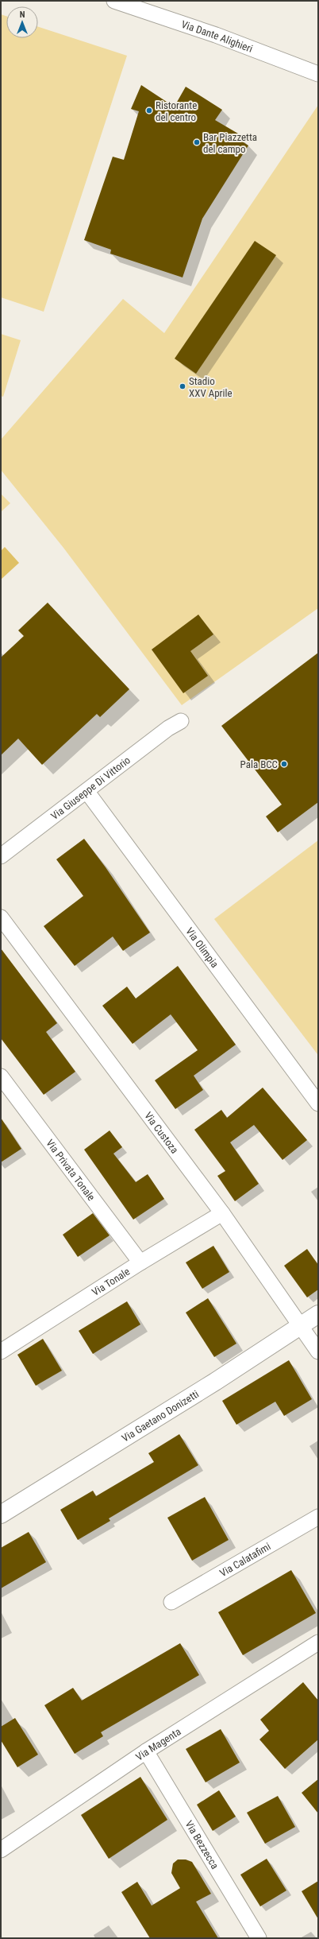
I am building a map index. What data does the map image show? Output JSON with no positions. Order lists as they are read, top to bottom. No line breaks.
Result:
{"streets":{"street":["Via Dante Alighieri","Via Giuseppe Di Vittorio","Via Olimpia","Via Custoza","Via Privata Tonale","Via Tonale","Via Gaetano Donizetti","Via Calatafimi","Via Magenta","Via Bezzecca"]},"crossings":[["Via Giuseppe Di Vittorio","Via Olimpia"],["Via Custoza","Via Tonale"],["Via Custoza","Via Gaetano Donizetti"],["Via Privata Tonale","Via Tonale"],["Via Magenta","Via Bezzecca"]],"places":["Ristorante del centro","Bar Piazzetta del campo","Stadio XXV Aprile","Pala BCC"],"north":"top"}
